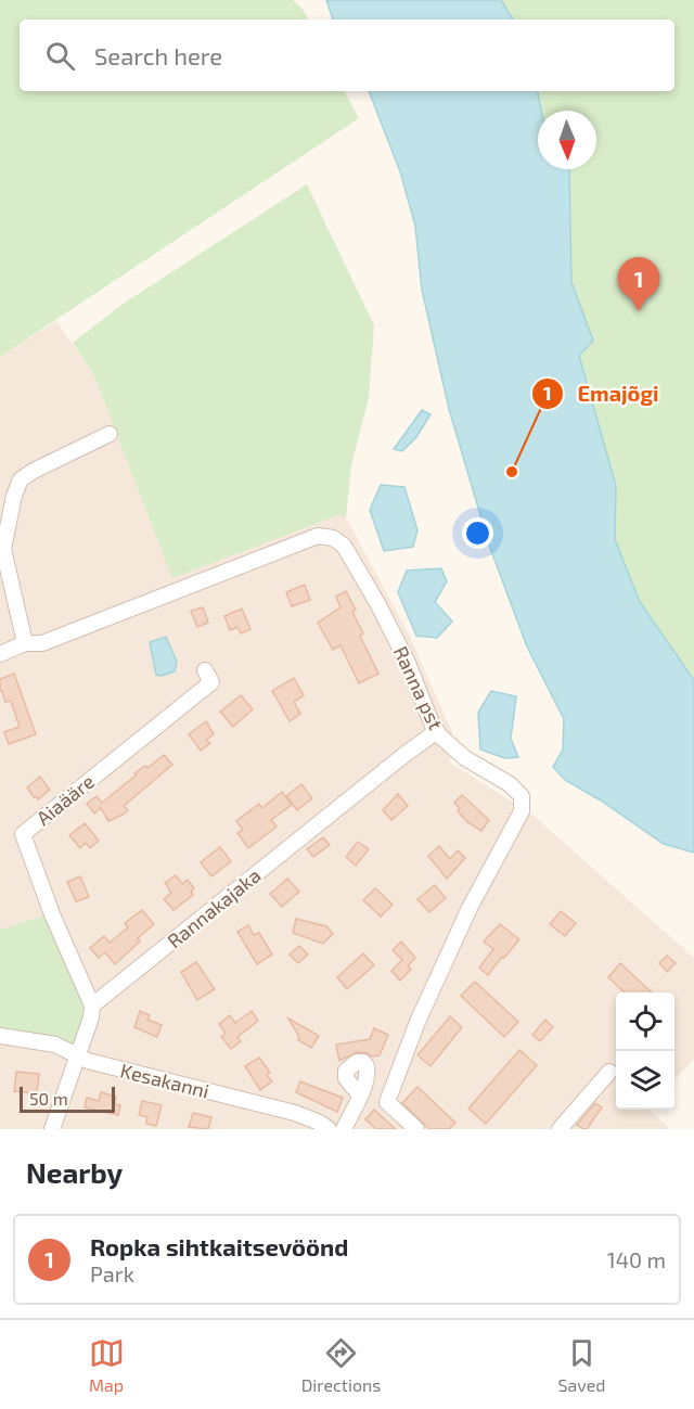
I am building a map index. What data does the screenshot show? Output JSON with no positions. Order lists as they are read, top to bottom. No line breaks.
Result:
{"streets":{"street":["Ranna pst","Aiaääre","Rannakajaka","Kesakanni"]},"crossings":[["Ranna pst","Rannakajaka"],["Aiaääre","Rannakajaka"]],"places":["Emajõgi"],"scale_bar":"50 m","north":"bottom","page":{"search":"Search here","pins":"1","scale":"50 m","heading":"Nearby","list":[{"mark":"1","name":"Ropka sihtkaitsevöönd","note":"Park","value":"140 m"}],"nav":["Map","Directions","Saved"]}}
